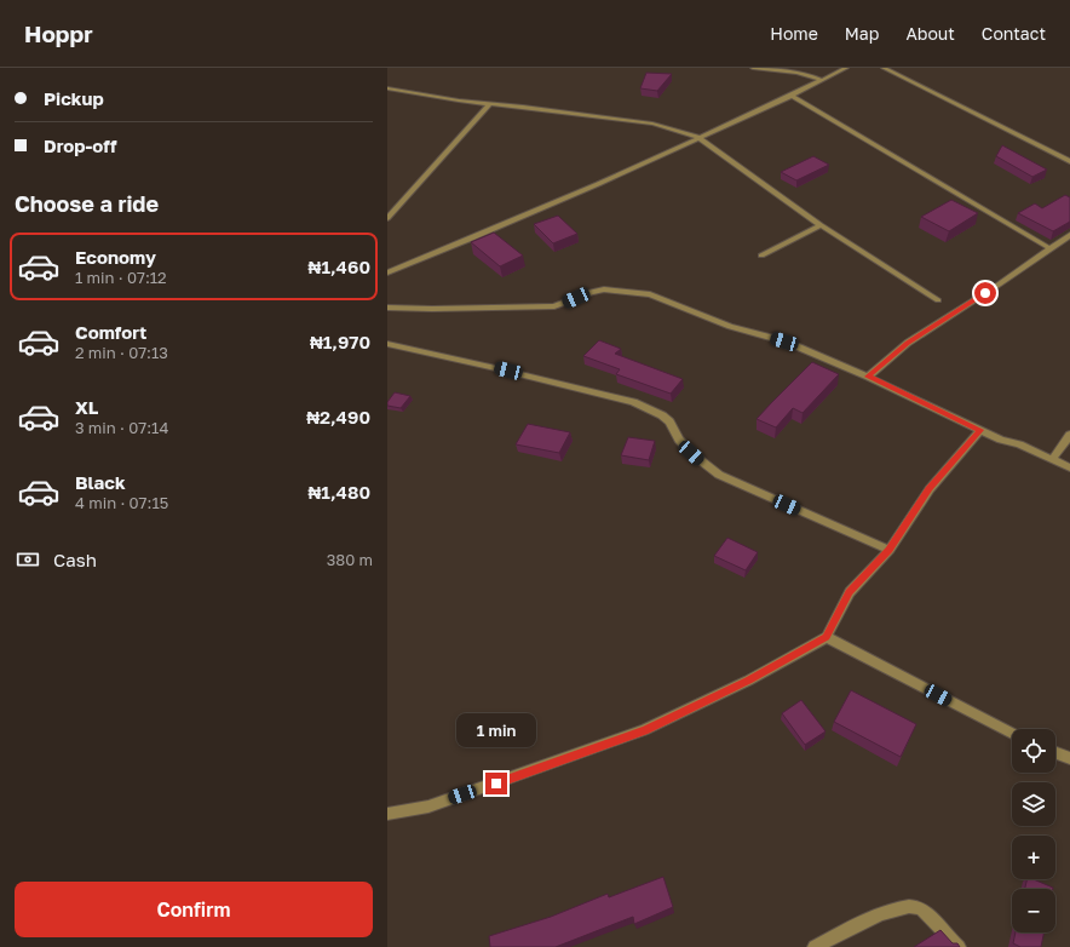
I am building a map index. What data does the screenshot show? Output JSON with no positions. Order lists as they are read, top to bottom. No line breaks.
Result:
{"page":{"header":"Hoppr","nav":["Home","Map","About","Contact"],"banner":["Pickup","Drop-off"],"heading":"Choose a ride","list":[{"name":"Economy","note":"1 min · 07:12","value":"₦1,460"},{"name":"Comfort","note":"2 min · 07:13","value":"₦1,970"},{"name":"XL","note":"3 min · 07:14","value":"₦2,490"},{"name":"Black","note":"4 min · 07:15","value":"₦1,480"}],"pay":["Cash","380 m"],"bubble":"1 min","map_buttons":["+","−"],"buttons":"Confirm"}}
